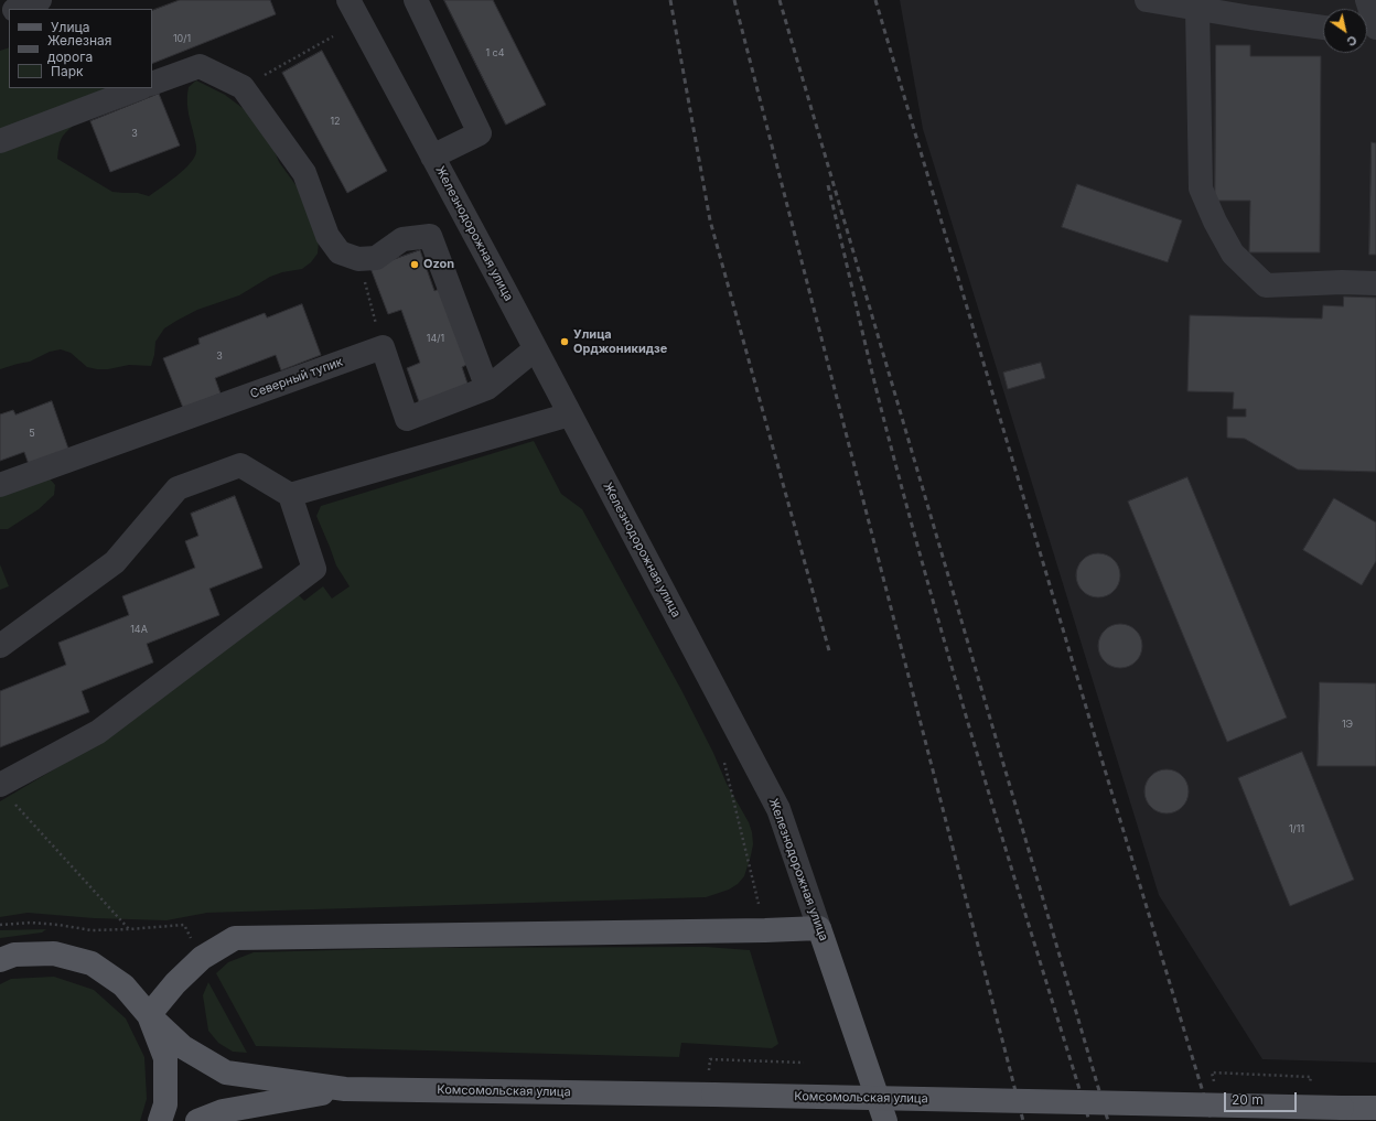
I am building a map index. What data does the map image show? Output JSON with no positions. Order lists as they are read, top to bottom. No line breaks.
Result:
{"streets":{"main road":["Железнодорожная улица","Комсомольская улица"],"street":["Северный тупик"]},"places":["Ozon","Улица Орджоникидзе"],"house_numbers":["10/1","1 с4","12","3","14/1","3","5","14А","1Э","1/11"],"legend":["Улица","Железная дорога","Парк"],"scale_bar":"20 m","north":"bottom right"}
